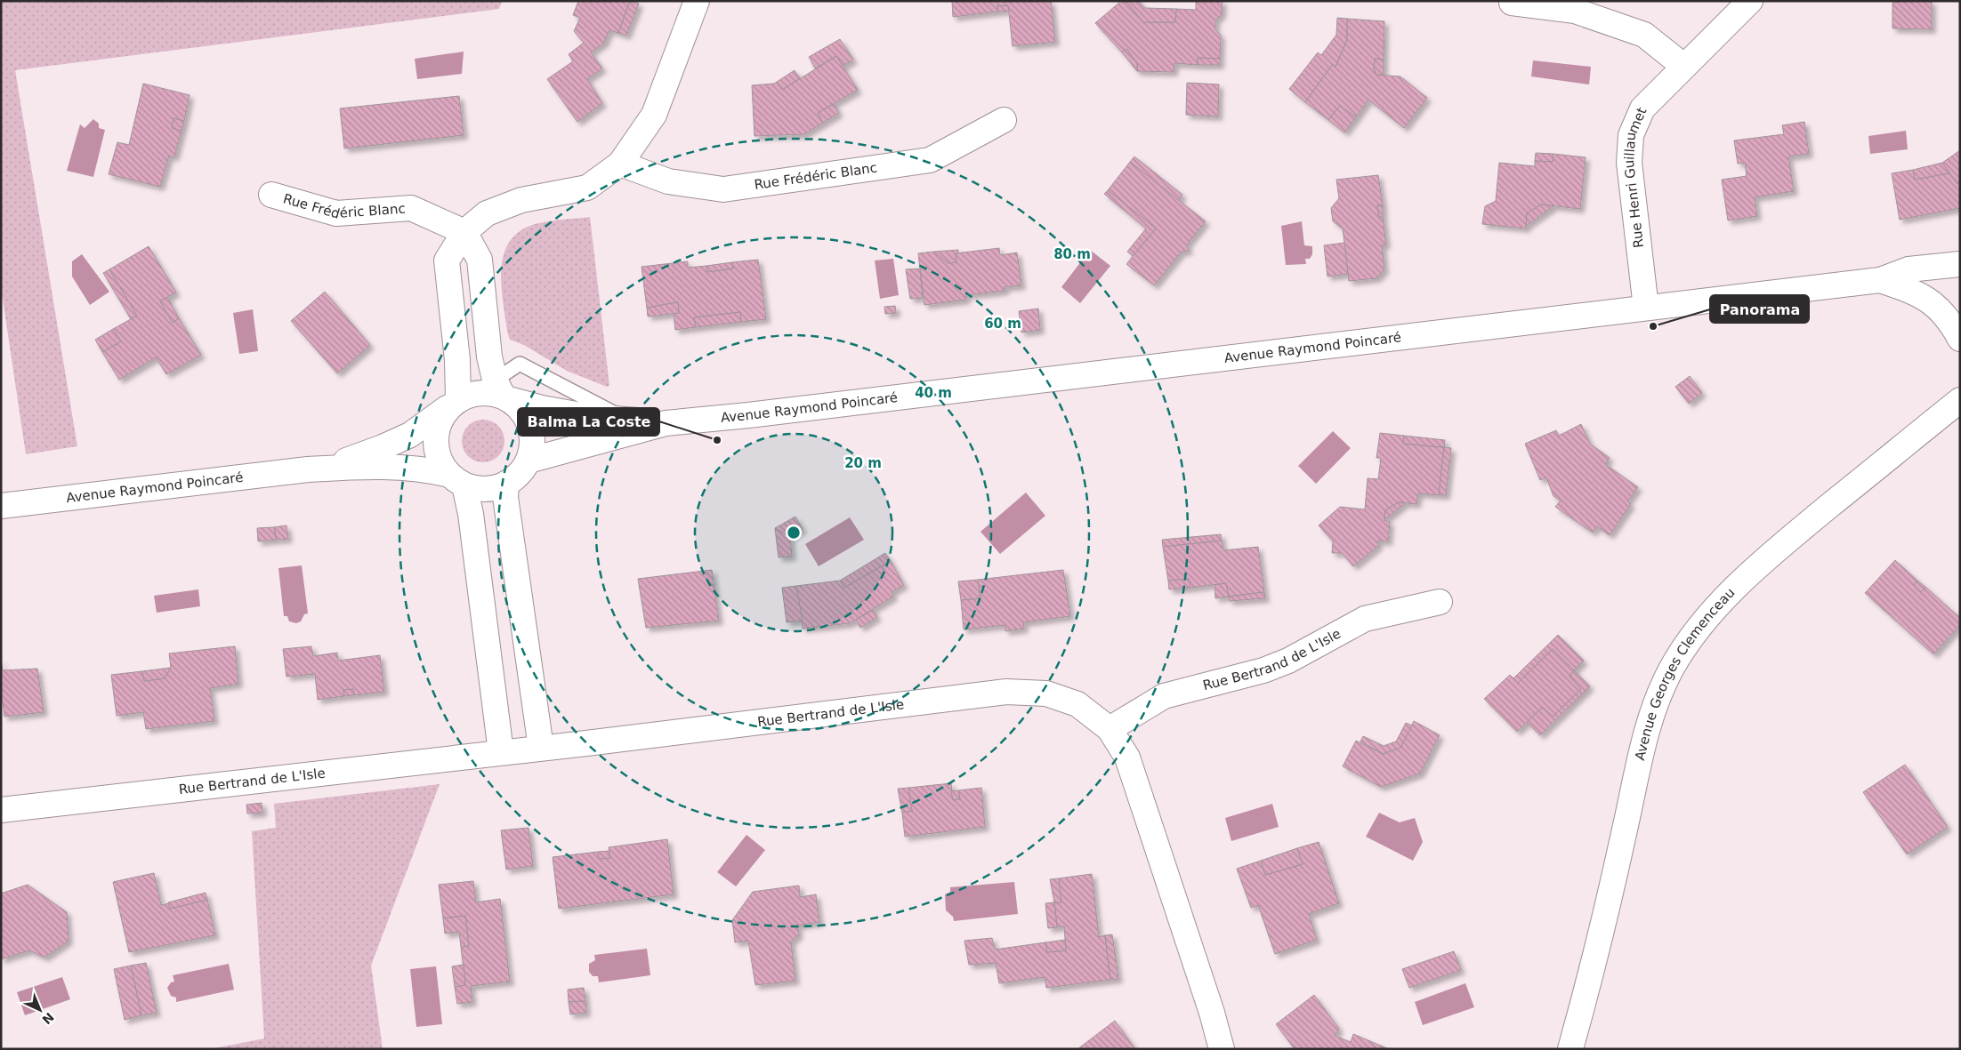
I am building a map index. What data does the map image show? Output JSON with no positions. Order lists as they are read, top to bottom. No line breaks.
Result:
{"streets":{"street":["Rue Frédéric Blanc","Rue Henri Guillaumet","Avenue Raymond Poincaré","Rue Bertrand de L'Isle","Avenue Georges Clemenceau"]},"crossings":[["Rue Henri Guillaumet","Avenue Raymond Poincaré"]],"places":["Panorama","Balma La Coste"],"north":"bottom right","rings":["80 m","60 m","40 m","20 m"]}
